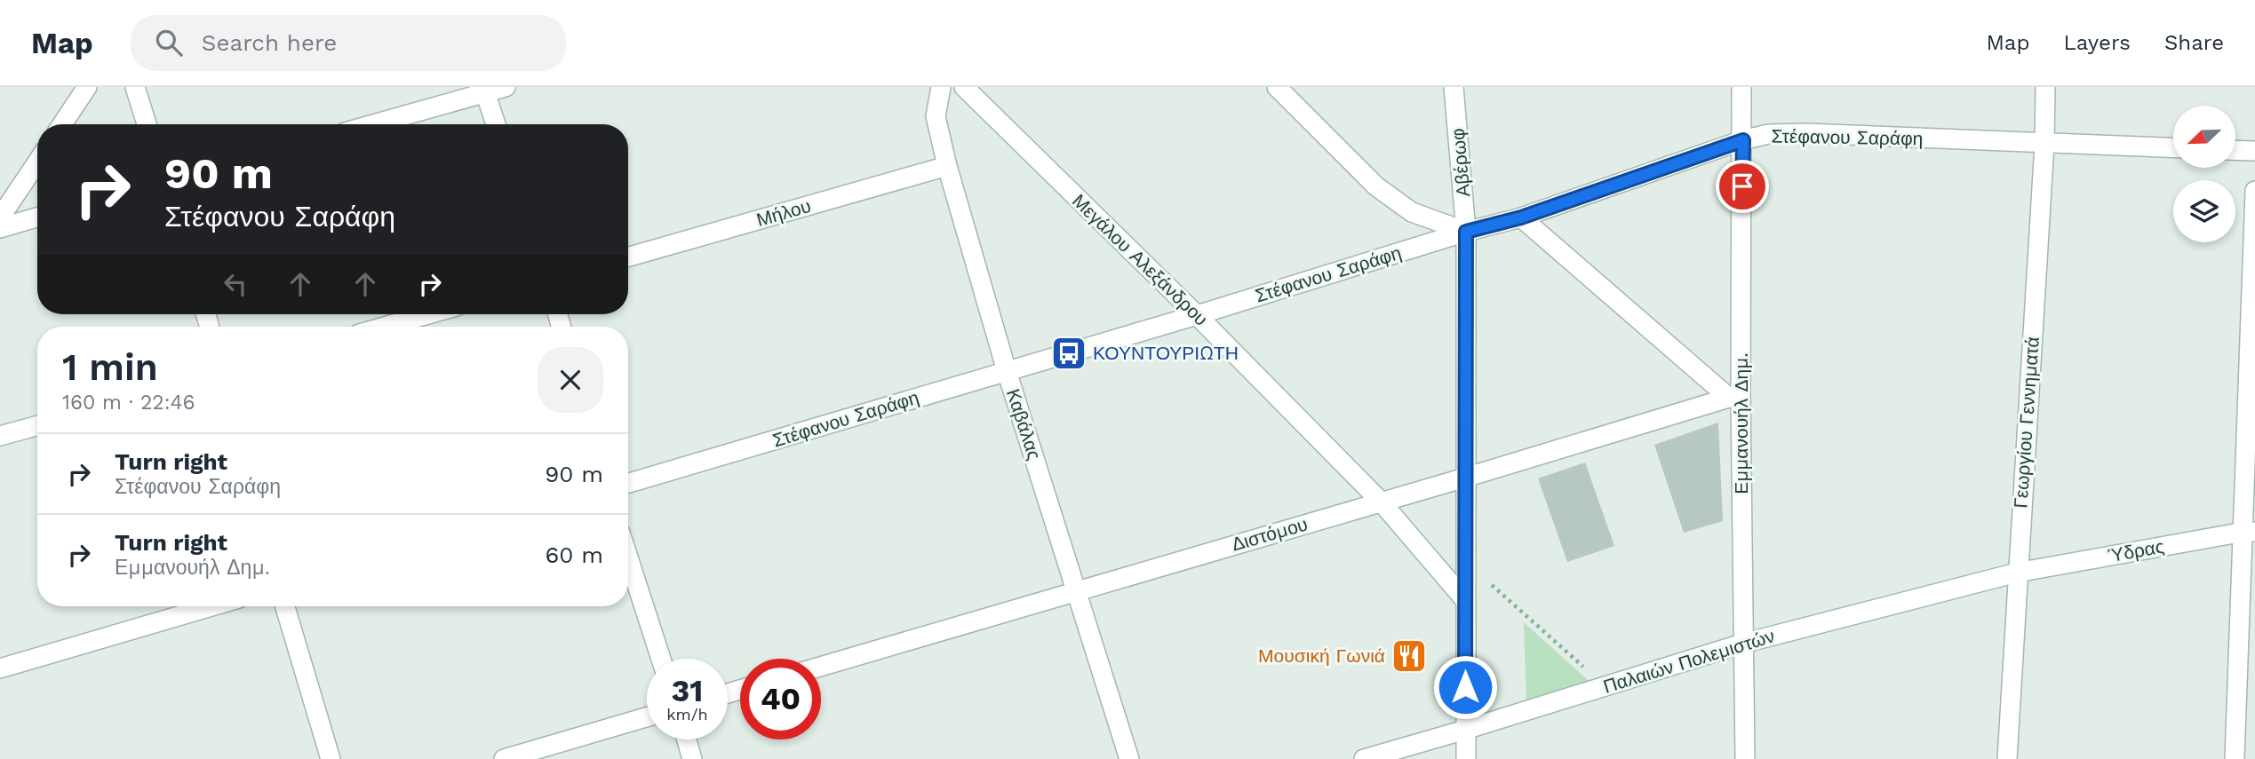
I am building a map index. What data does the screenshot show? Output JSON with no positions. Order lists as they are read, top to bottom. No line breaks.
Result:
{"streets":{"street":["Στέφανου Σαράφη","Αβέρωφ","Μήλου","Μεγάλου Αλεξάνδρου","Γεωργίου Γεννηματά","Εμμανουήλ Δημ.","Καβάλας","Διστόμου","Ύδρας","Παλαιών Πολεμιστών"]},"crossings":[["Στέφανου Σαράφη","Αβέρωφ"],["Στέφανου Σαράφη","Μεγάλου Αλεξάνδρου"],["Στέφανου Σαράφη","Γεωργίου Γεννηματά"],["Στέφανου Σαράφη","Εμμανουήλ Δημ."],["Στέφανου Σαράφη","Καβάλας"],["Αβέρωφ","Μεγάλου Αλεξάνδρου"],["Αβέρωφ","Διστόμου"],["Αβέρωφ","Παλαιών Πολεμιστών"],["Μήλου","Καβάλας"],["Μεγάλου Αλεξάνδρου","Διστόμου"],["Γεωργίου Γεννηματά","Ύδρας"],["Γεωργίου Γεννηματά","Παλαιών Πολεμιστών"],["Εμμανουήλ Δημ.","Διστόμου"],["Εμμανουήλ Δημ.","Παλαιών Πολεμιστών"],["Καβάλας","Διστόμου"],["Ύδρας","Παλαιών Πολεμιστών"]],"places":{"bus stop":["ΚΟΥΝΤΟΥΡΙΩΤΗ"],"restaurant":["Μουσική Γωνιά"]},"north":"bottom left","page":{"header":"Map","search":"Search here","nav":["Map","Layers","Share"],"turn":["90 m","Στέφανου Σαράφη"],"heading":["1 min","160 m · 22:46"],"list":[{"name":"Turn right","note":"Στέφανου Σαράφη","value":"90 m"},{"name":"Turn right","note":"Εμμανουήλ Δημ.","value":"60 m"}],"speed":"31 km/h","limit":"40"}}
